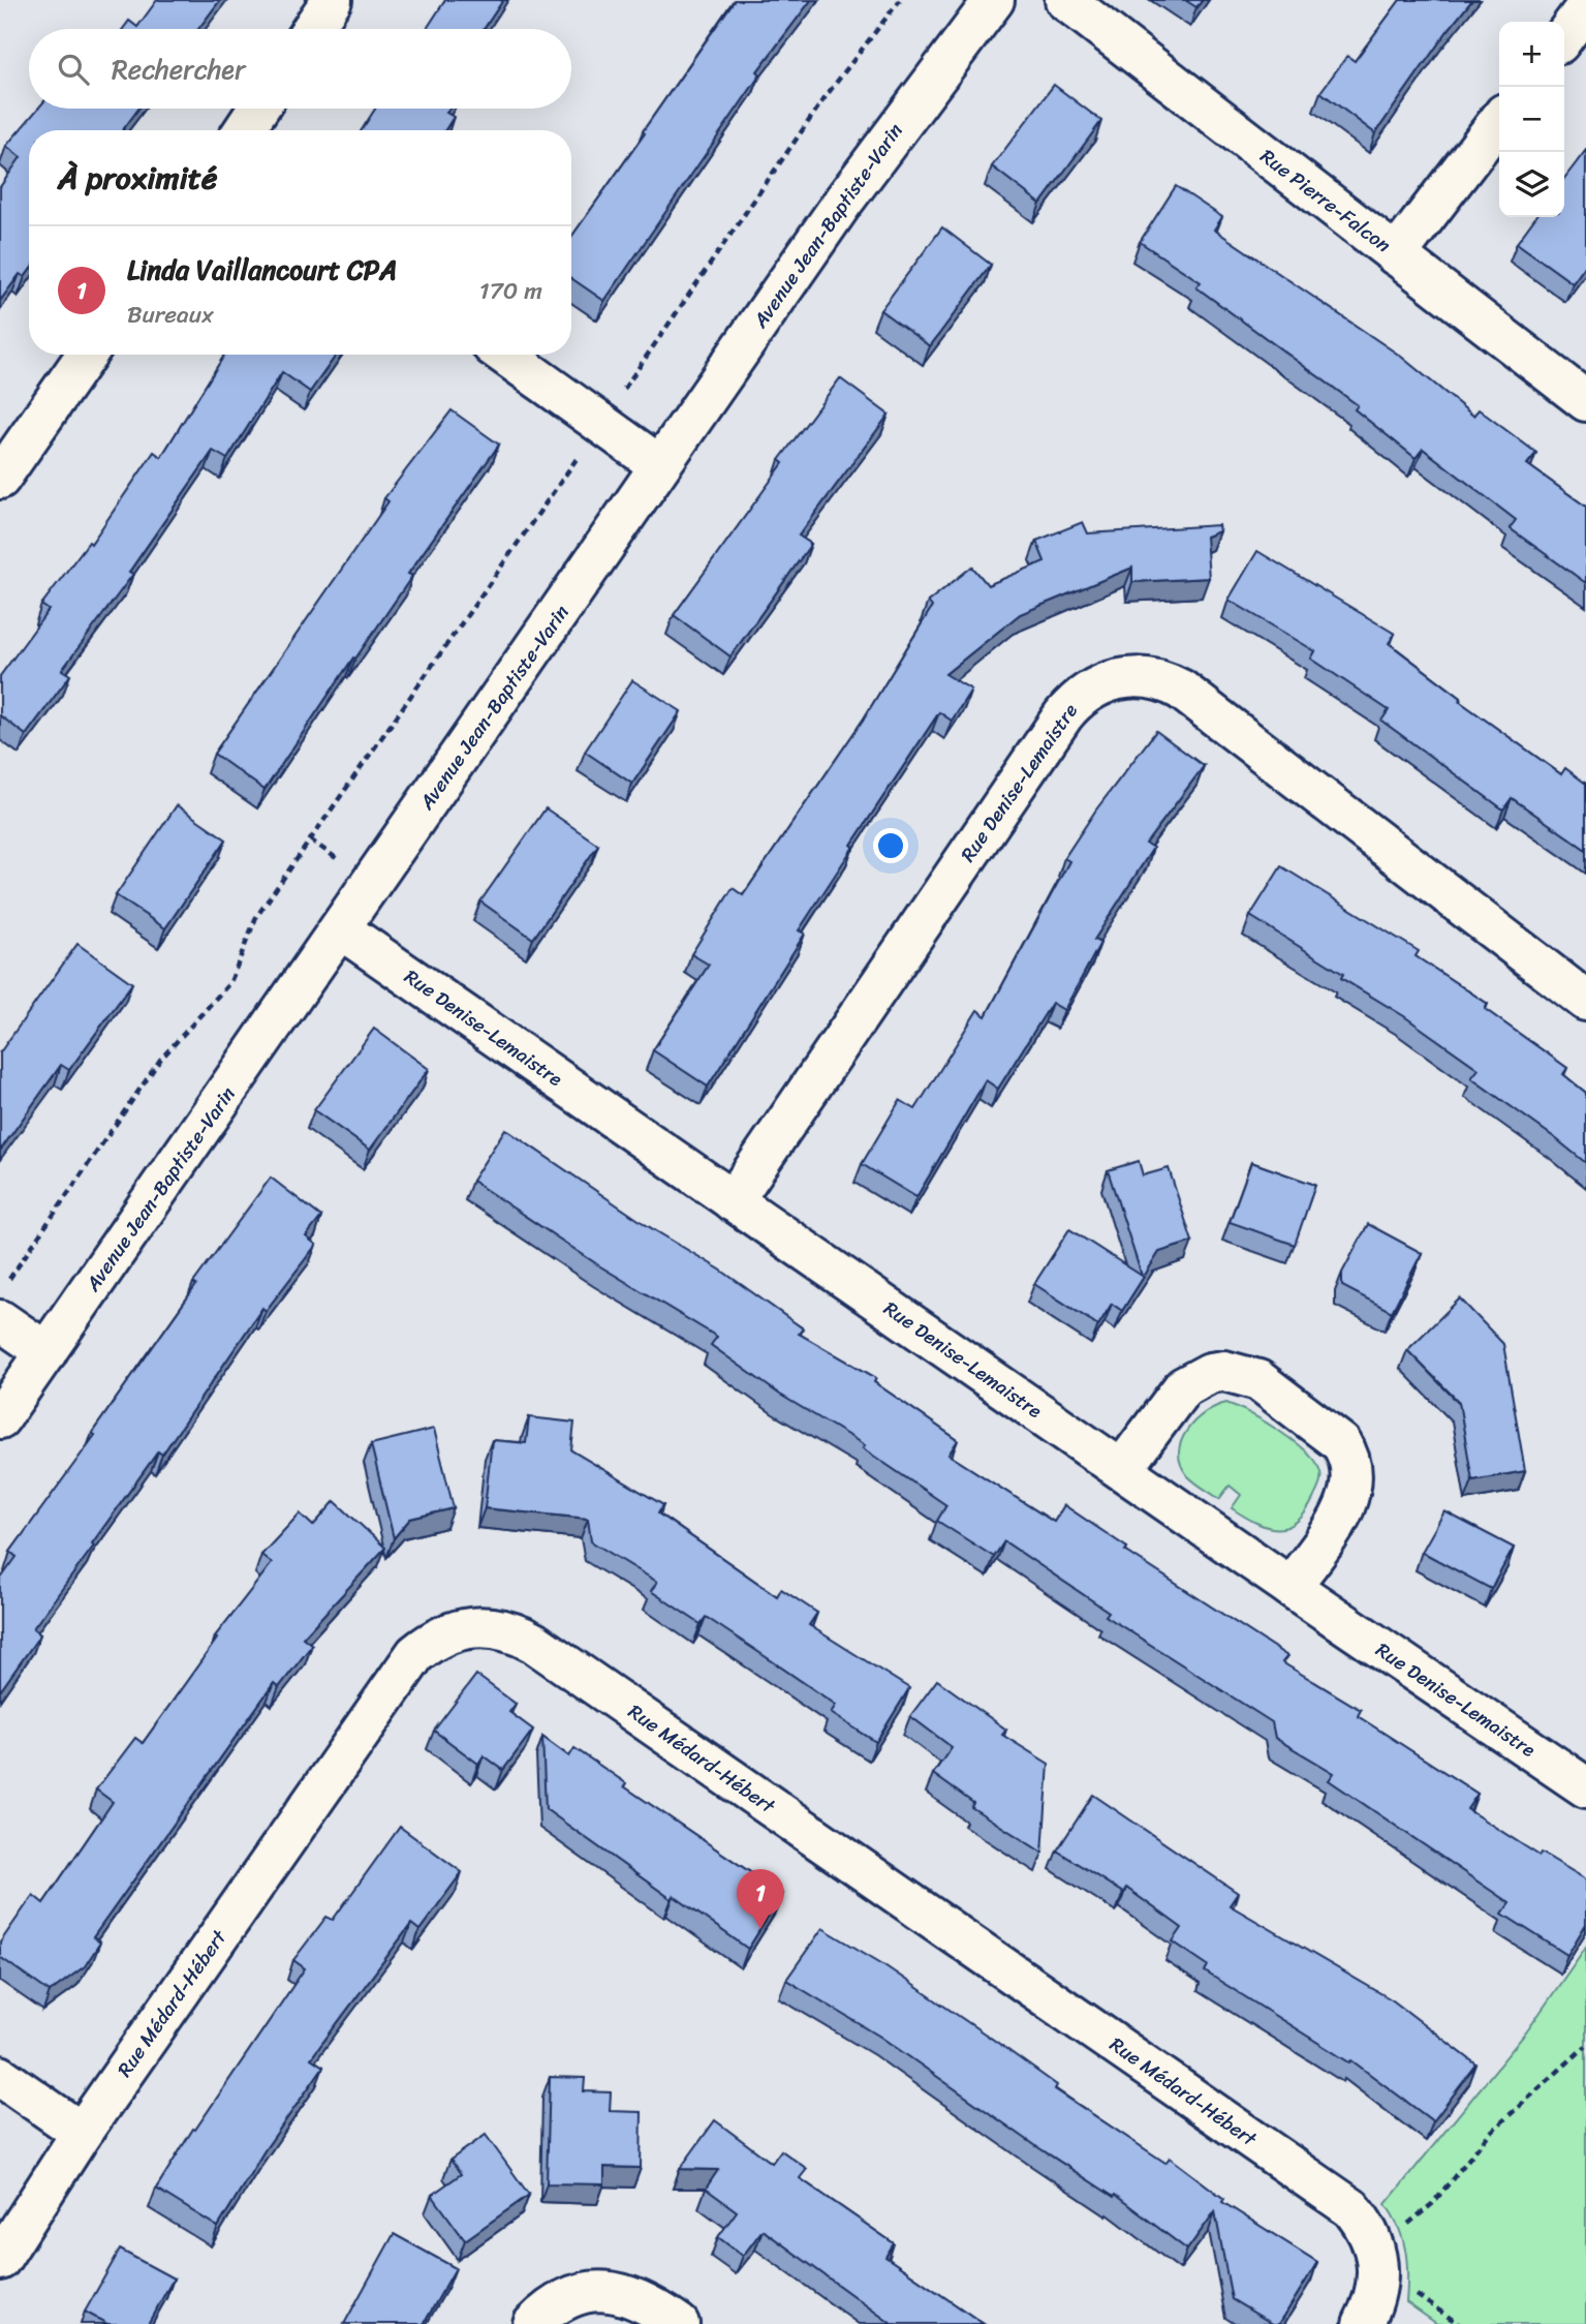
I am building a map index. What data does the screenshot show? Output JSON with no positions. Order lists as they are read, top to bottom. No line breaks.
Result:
{"streets":{"street":["Rue Pierre-Falcon","Avenue Jean-Baptiste-Varin","Rue Denise-Lemaistre","Rue Médard-Hébert"]},"crossings":[["Avenue Jean-Baptiste-Varin","Rue Denise-Lemaistre"]],"page":{"map_buttons":["+","−"],"search":"Rechercher","heading":"À proximité","list":[{"mark":"1","name":"Linda Vaillancourt CPA","note":"Bureaux","value":"170 m"}],"pins":"1"}}
